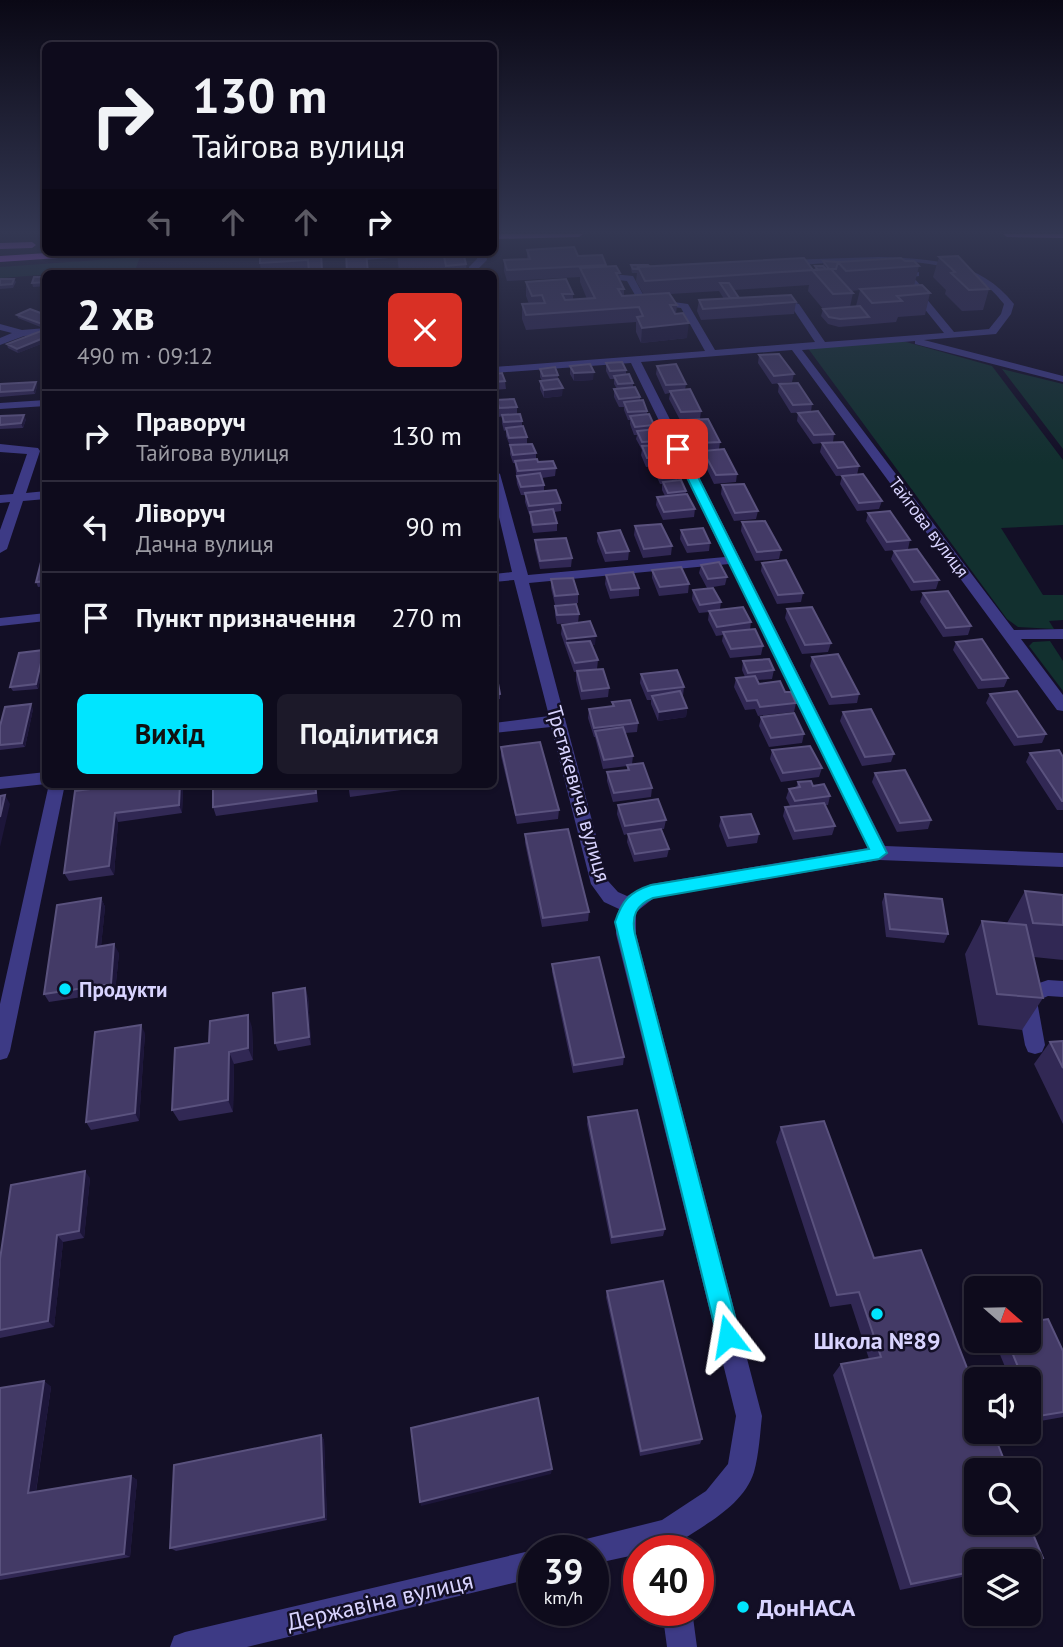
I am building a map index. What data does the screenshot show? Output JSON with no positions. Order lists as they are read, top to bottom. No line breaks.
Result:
{"streets":{"street":["Тайгова вулиця","Третякевича вулиця","Державіна вулиця"]},"places":["Продукти","Школа №89","ДонНАСА"],"north":"right","page":{"turn":["130 m","Тайгова вулиця"],"heading":["2 хв","490 m · 09:12"],"list":[{"name":"Праворуч","note":"Тайгова вулиця","value":"130 m"},{"name":"Ліворуч","note":"Дачна вулиця","value":"90 m"},{"name":"Пункт призначення","value":"270 m"}],"buttons":["Вихід","Поділитися"],"speed":"39 km/h","limit":"40"}}
